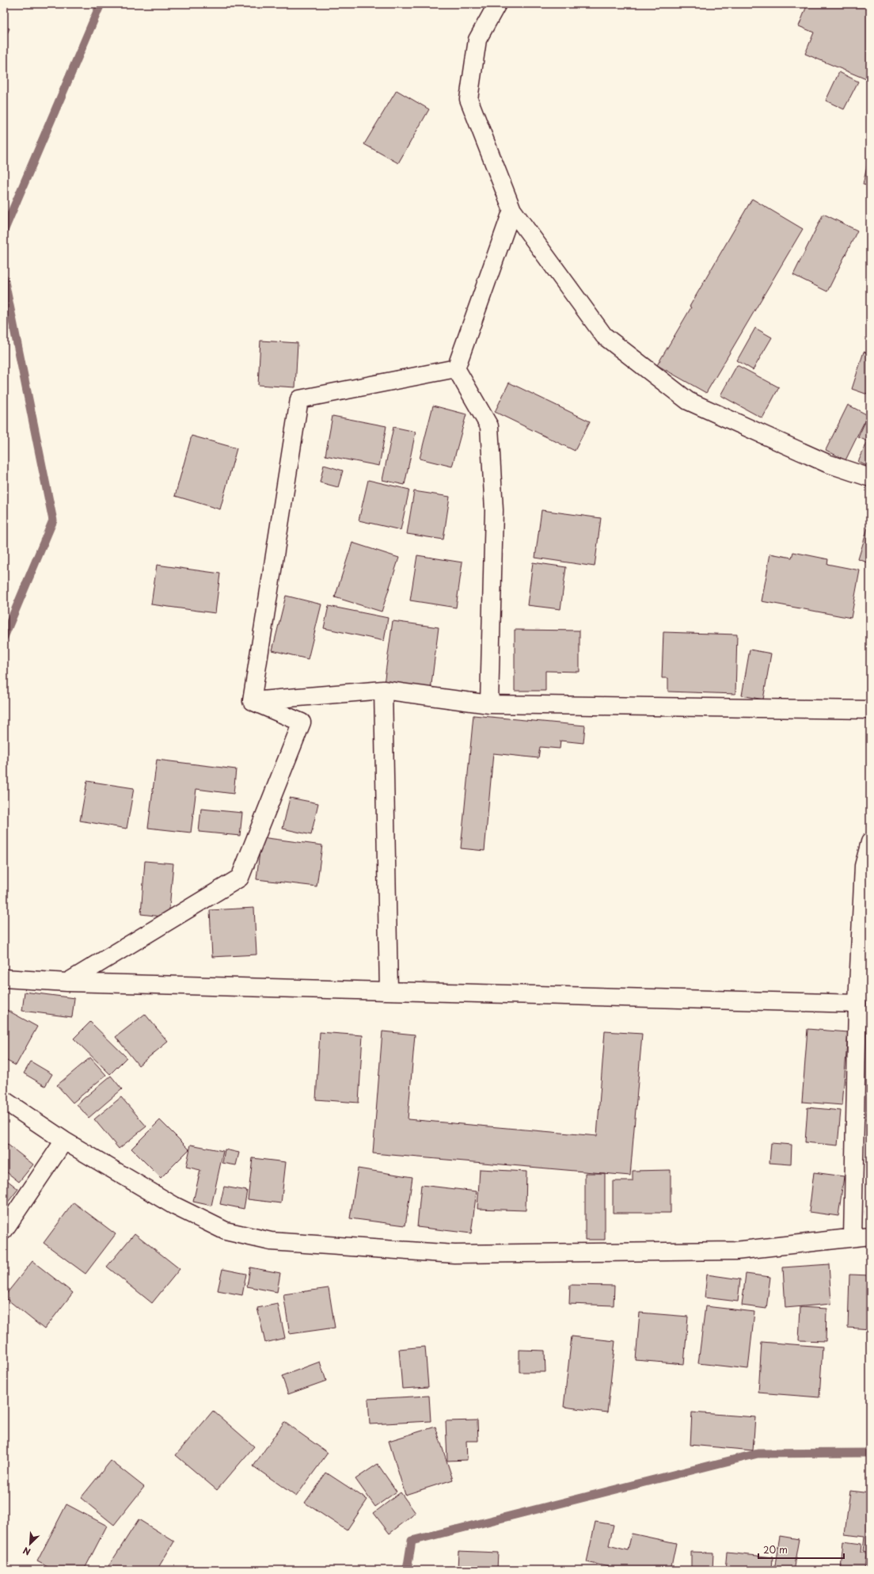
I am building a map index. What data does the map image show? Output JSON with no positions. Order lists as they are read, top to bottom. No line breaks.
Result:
{"scale_bar":"20 m","north":"bottom left"}
